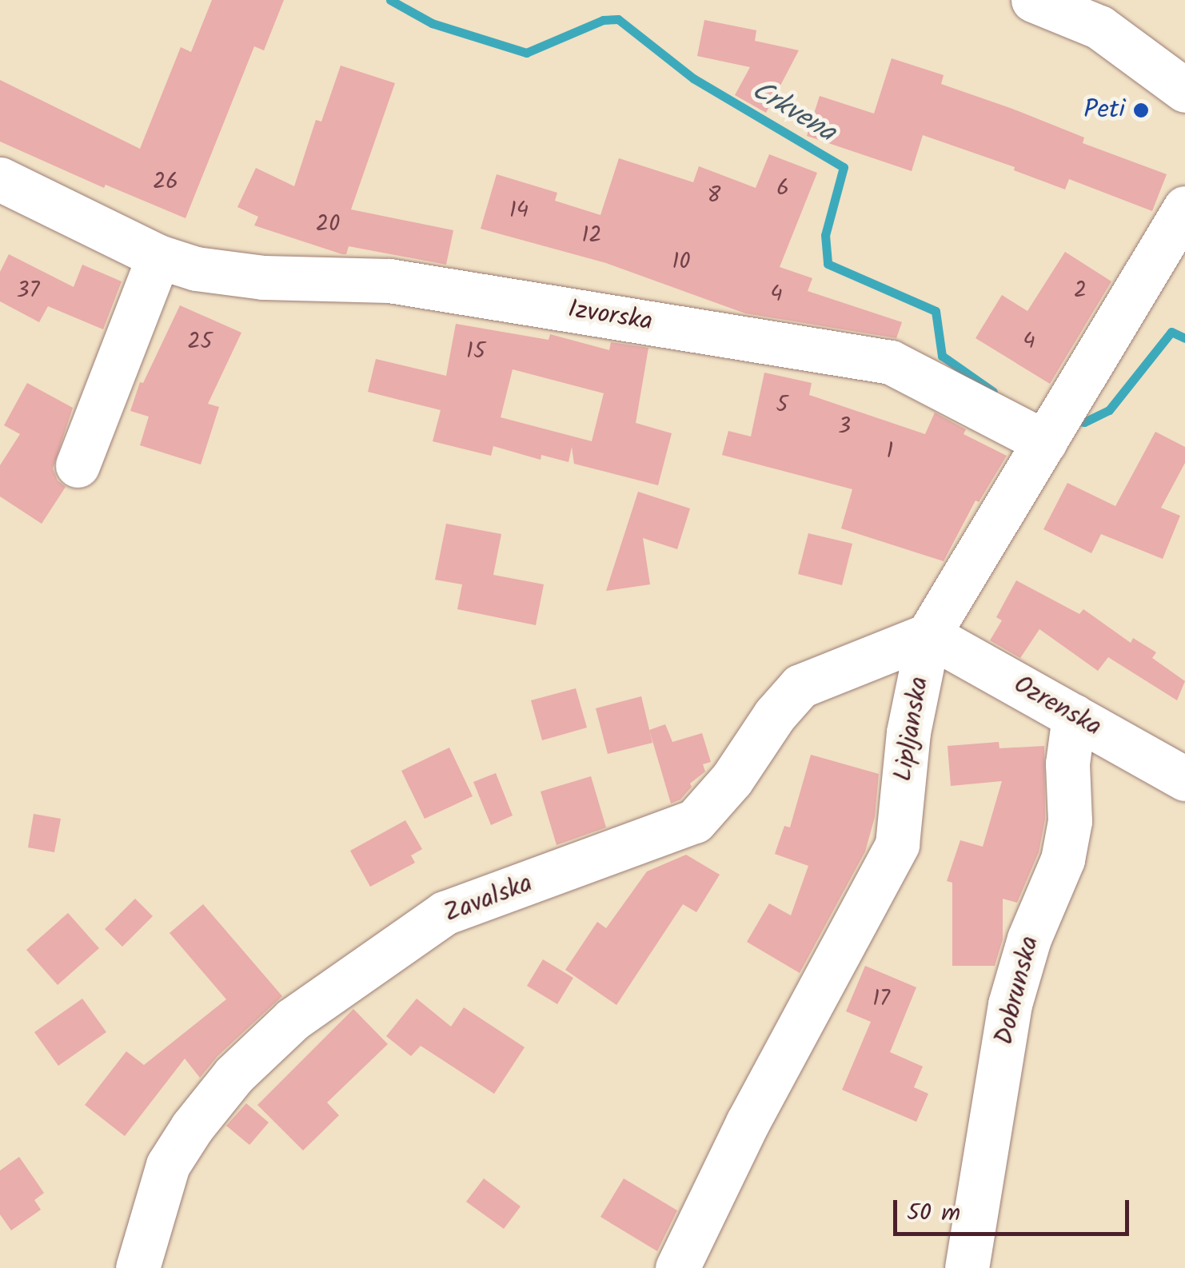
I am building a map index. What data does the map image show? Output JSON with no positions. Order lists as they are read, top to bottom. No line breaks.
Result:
{"streets":{"street":["Izvorska","Ozrenska","Lipljanska","Zavalska","Dobrunska"]},"crossings":[["Izvorska","Lipljanska"],["Ozrenska","Lipljanska"],["Ozrenska","Zavalska"],["Ozrenska","Dobrunska"],["Lipljanska","Zavalska"]],"water":["Crkvena"],"places":["Peti"],"house_numbers":["26","6","8","14","20","12","10","37","2","4","25","4","15","5","3","1","17"],"scale_bar":"50 m"}
